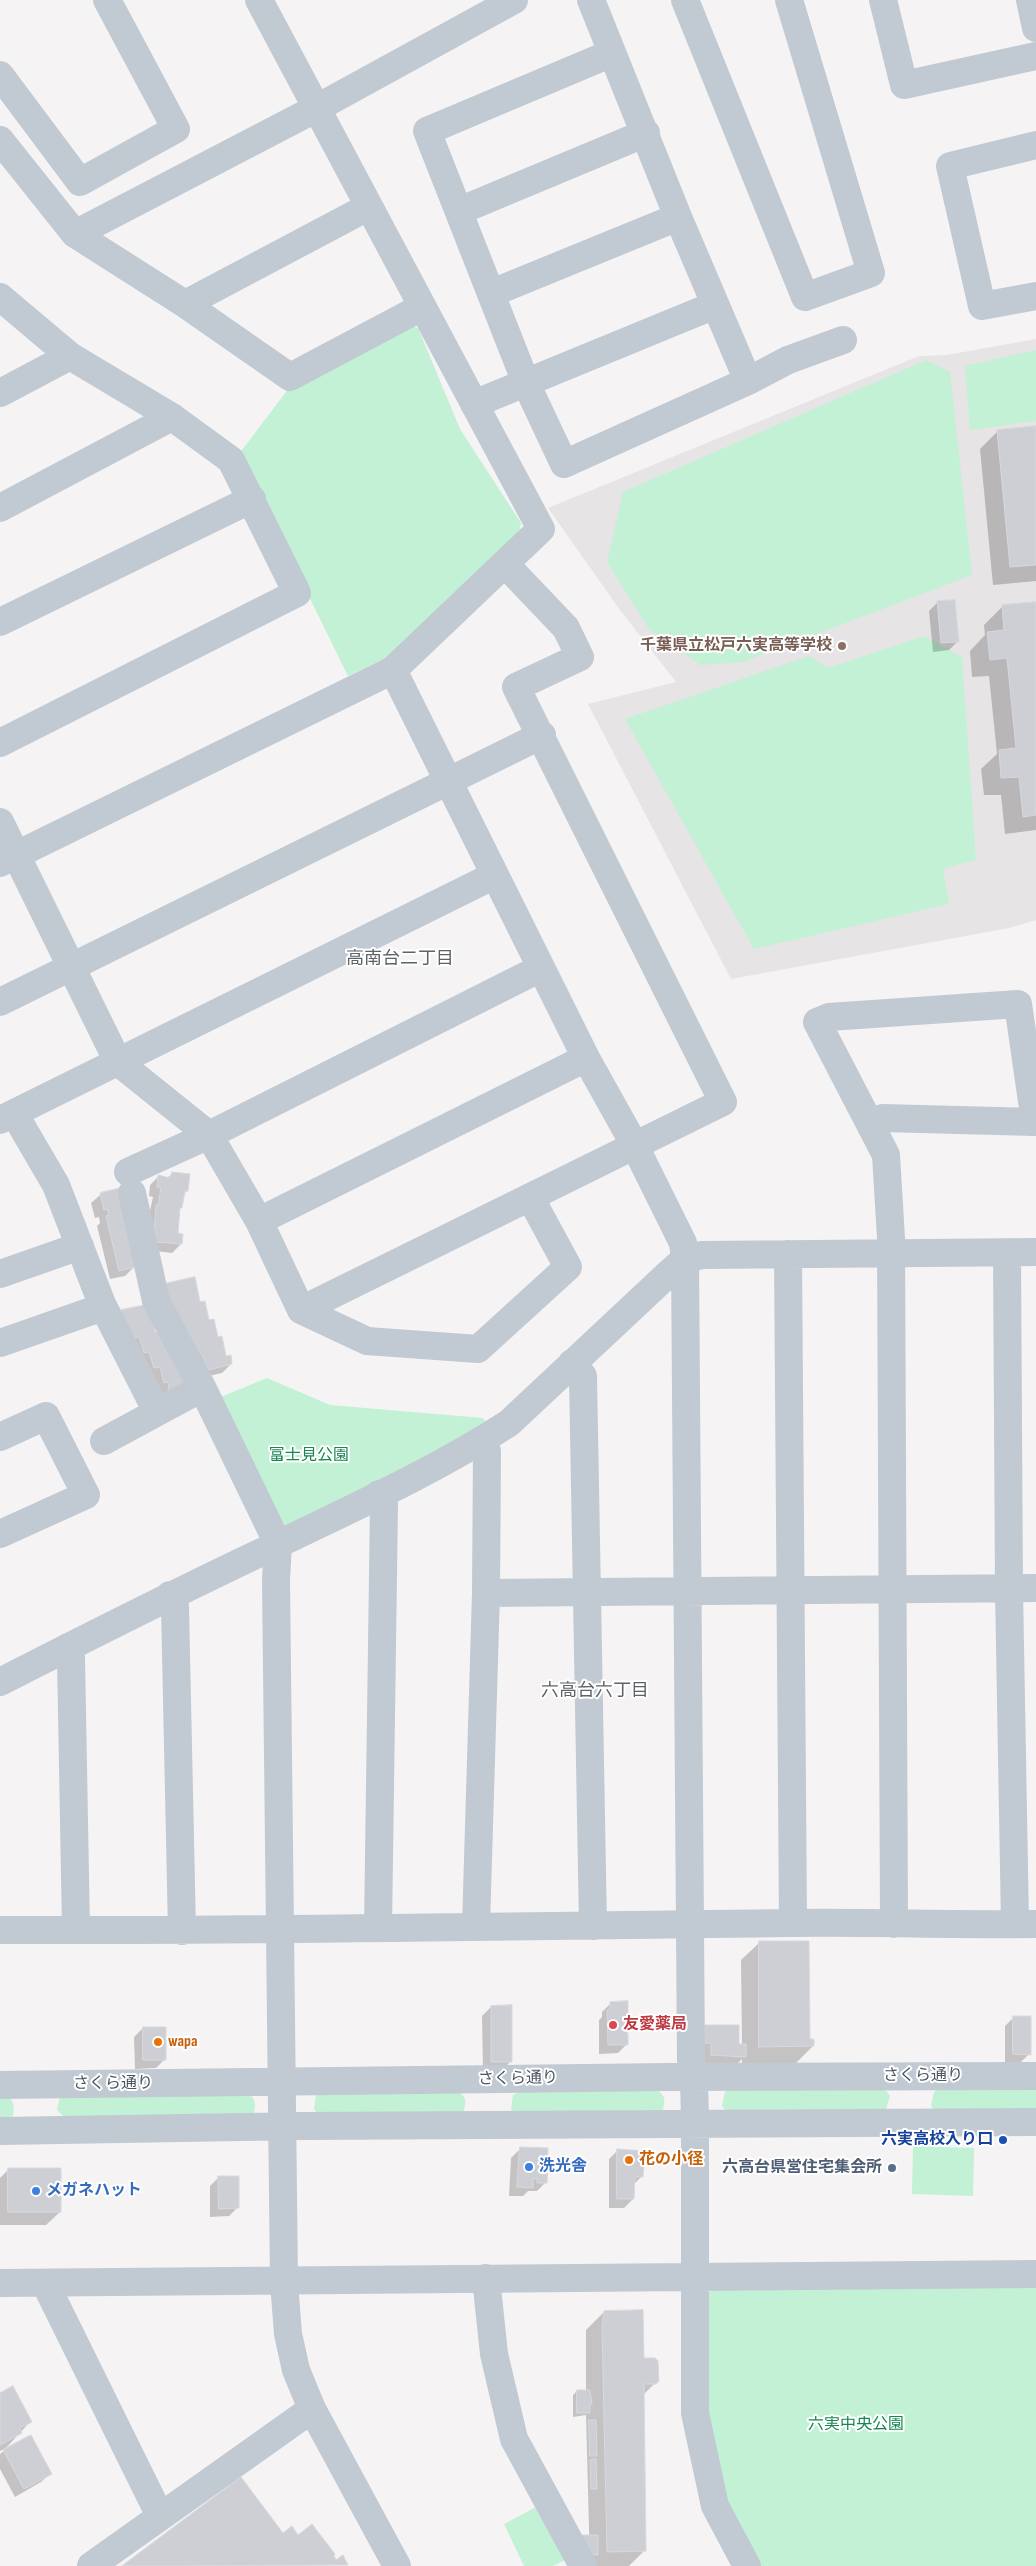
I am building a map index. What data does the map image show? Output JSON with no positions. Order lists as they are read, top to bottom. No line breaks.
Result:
{"streets":{"street":["さくら通り"]},"districts":["高南台二丁目","六高台六丁目"],"parks":["富士見公園","六実中央公園"],"places":["千葉県立松戸六実高等学校","友愛薬局","wapa","六実高校入り口","花の小径","洗光舎","六高台県営住宅集会所","メガネハット"]}
